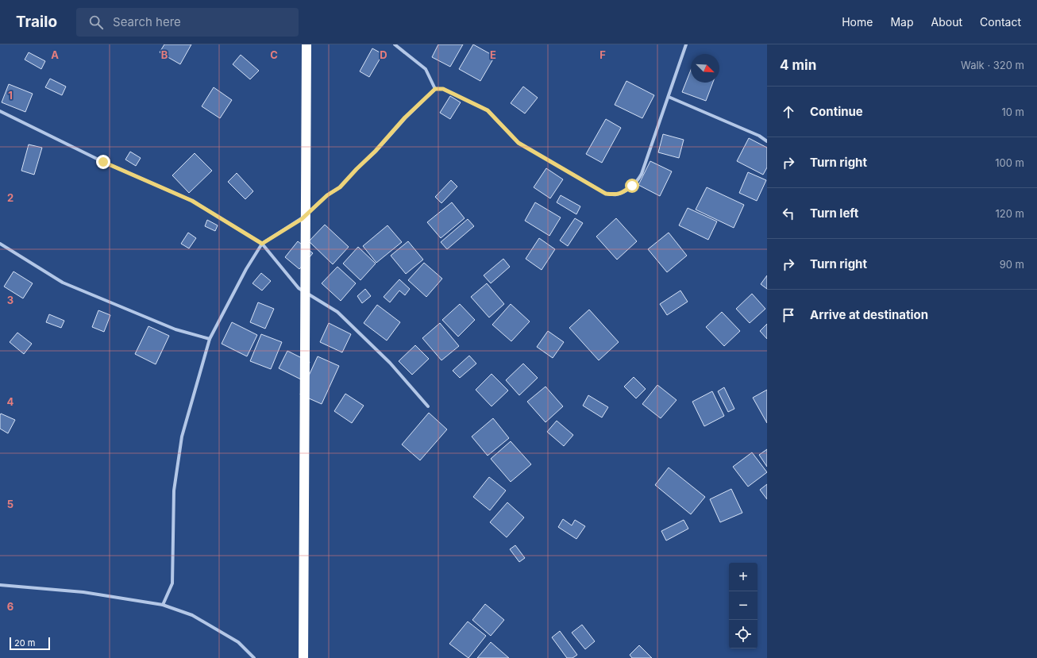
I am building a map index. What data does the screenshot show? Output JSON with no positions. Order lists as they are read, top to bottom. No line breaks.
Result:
{"scale_bar":"20 m","north":"bottom right","page":{"header":"Trailo","search":"Search here","nav":["Home","Map","About","Contact"],"heading":["4 min","Walk · 320 m"],"list":[["Continue","10 m"],["Turn right","100 m"],["Turn left","120 m"],["Turn right","90 m"],"Arrive at destination"],"map_buttons":["+","−"],"scale":"20 m"},"grid":{"columns":["A","B","C","D","E","F"],"rows":["1","2","3","4","5","6"]}}
